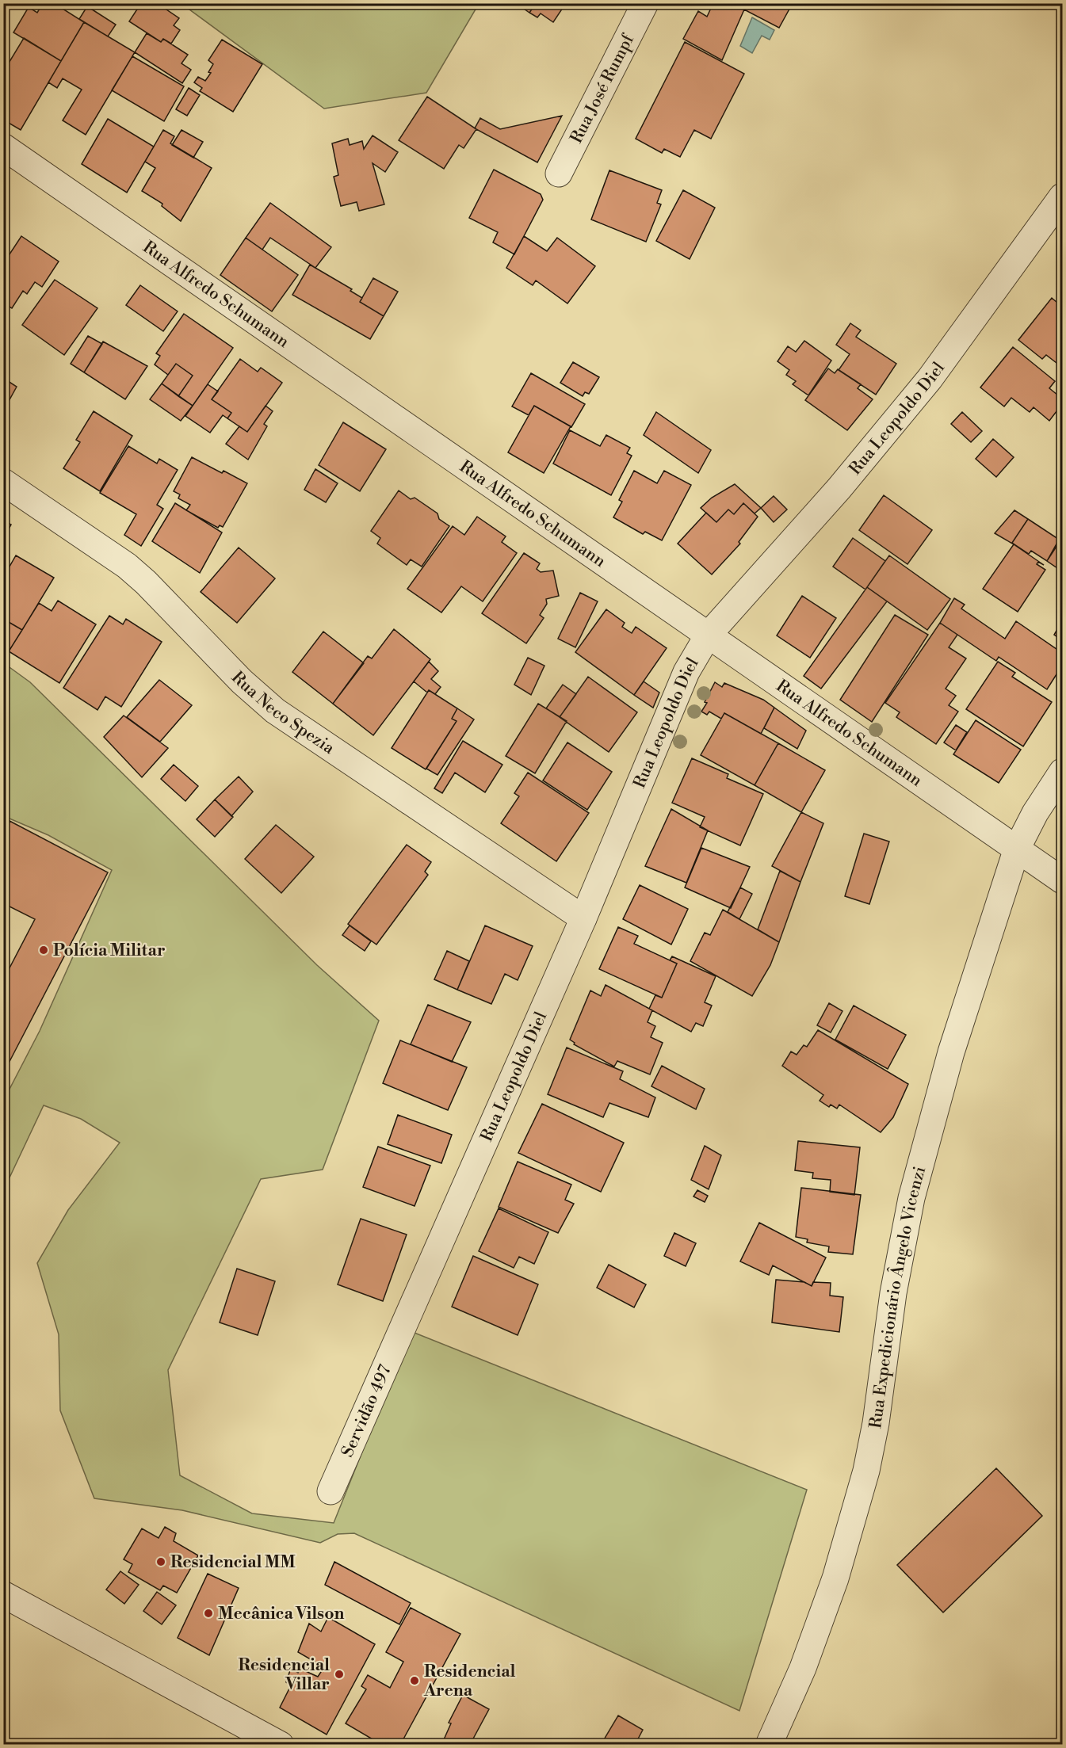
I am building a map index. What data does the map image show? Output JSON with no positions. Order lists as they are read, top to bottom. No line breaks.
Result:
{"streets":{"street":["Rua José Rumpf","Rua Alfredo Schumann","Rua Leopoldo Diel","Rua Neco Spezia","Rua Expedicionário Ângelo Vicenzi","Servidão 497"]},"crossings":[["Rua Alfredo Schumann","Rua Leopoldo Diel"],["Rua Alfredo Schumann","Rua Expedicionário Ângelo Vicenzi"],["Rua Leopoldo Diel","Rua Neco Spezia"],["Rua Leopoldo Diel","Servidão 497"]],"places":["Polícia Militar","Residencial MM","Mecânica Vilson","Residencial Villar","Residencial Arena"]}
